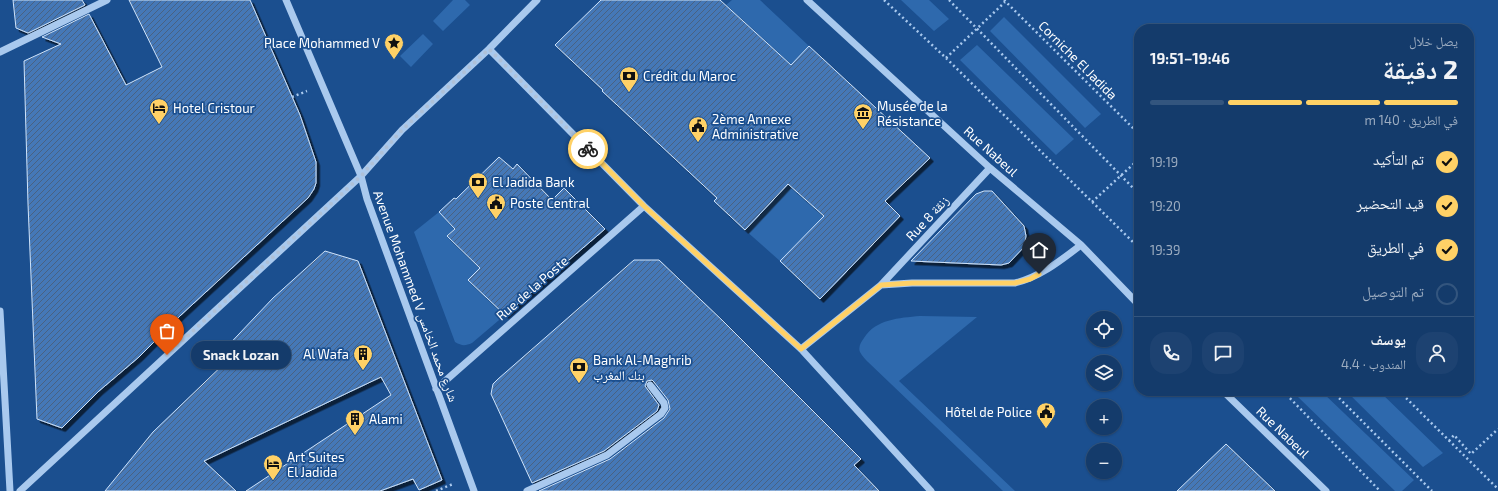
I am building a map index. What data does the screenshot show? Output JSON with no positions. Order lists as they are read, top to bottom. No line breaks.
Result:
{"streets":{"street":["Rue Nabeul","Rue 8 زنقة","Rue de la Poste","Avenue Mohammed V شارع محمد الخامس"],"path":["Corniche El Jadida"]},"crossings":[["Rue Nabeul","Rue 8 زنقة"],["Rue de la Poste","Avenue Mohammed V شارع محمد الخامس"]],"places":{"place":["Place Mohammed V"],"bank":["Crédit du Maroc","El Jadida Bank","Bank Al-Maghrib بنك المغرب"],"hotel":["Hotel Cristour","Art Suites El Jadida"],"museum":["Musée de la Résistance"],"public building":["2ème Annexe Administrative","Poste Central","Hôtel de Police"],"other":["Snack Lozan"],"building":["Al Wafa","Alami"]},"page":{"heading":["2 دقيقة","يصل خلال","19:46–19:51"],"panel":["يوسف","المندوب · 4.4"],"bar":"في الطريق · 140 m","list":[["تم التأكيد","19:19"],["قيد التحضير","19:20"],["في الطريق","19:39"],"تم التوصيل"],"map_buttons":["+","−"],"bubble":"Snack Lozan"}}
